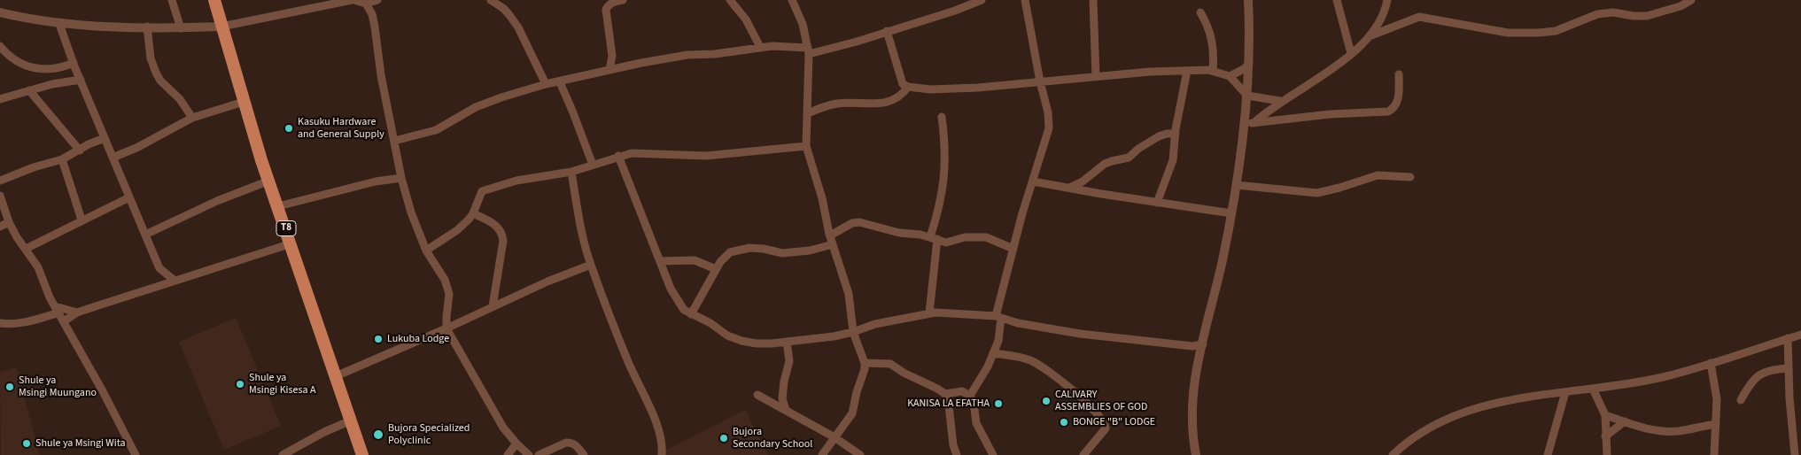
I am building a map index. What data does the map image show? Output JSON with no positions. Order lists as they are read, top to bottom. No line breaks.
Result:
{"streets":{"main road":["T8"]},"places":["Kasuku Hardware and General Supply","Lukuba Lodge","Shule ya Msingi Kisesa A","Shule ya Msingi Muungano","CALIVARY ASSEMBLIES OF GOD","KANISA LA EFATHA","BONGE \"B\" LODGE","Bujora Specialized Polyclinic","Bujora Secondary School","Shule ya Msingi Wita"]}
